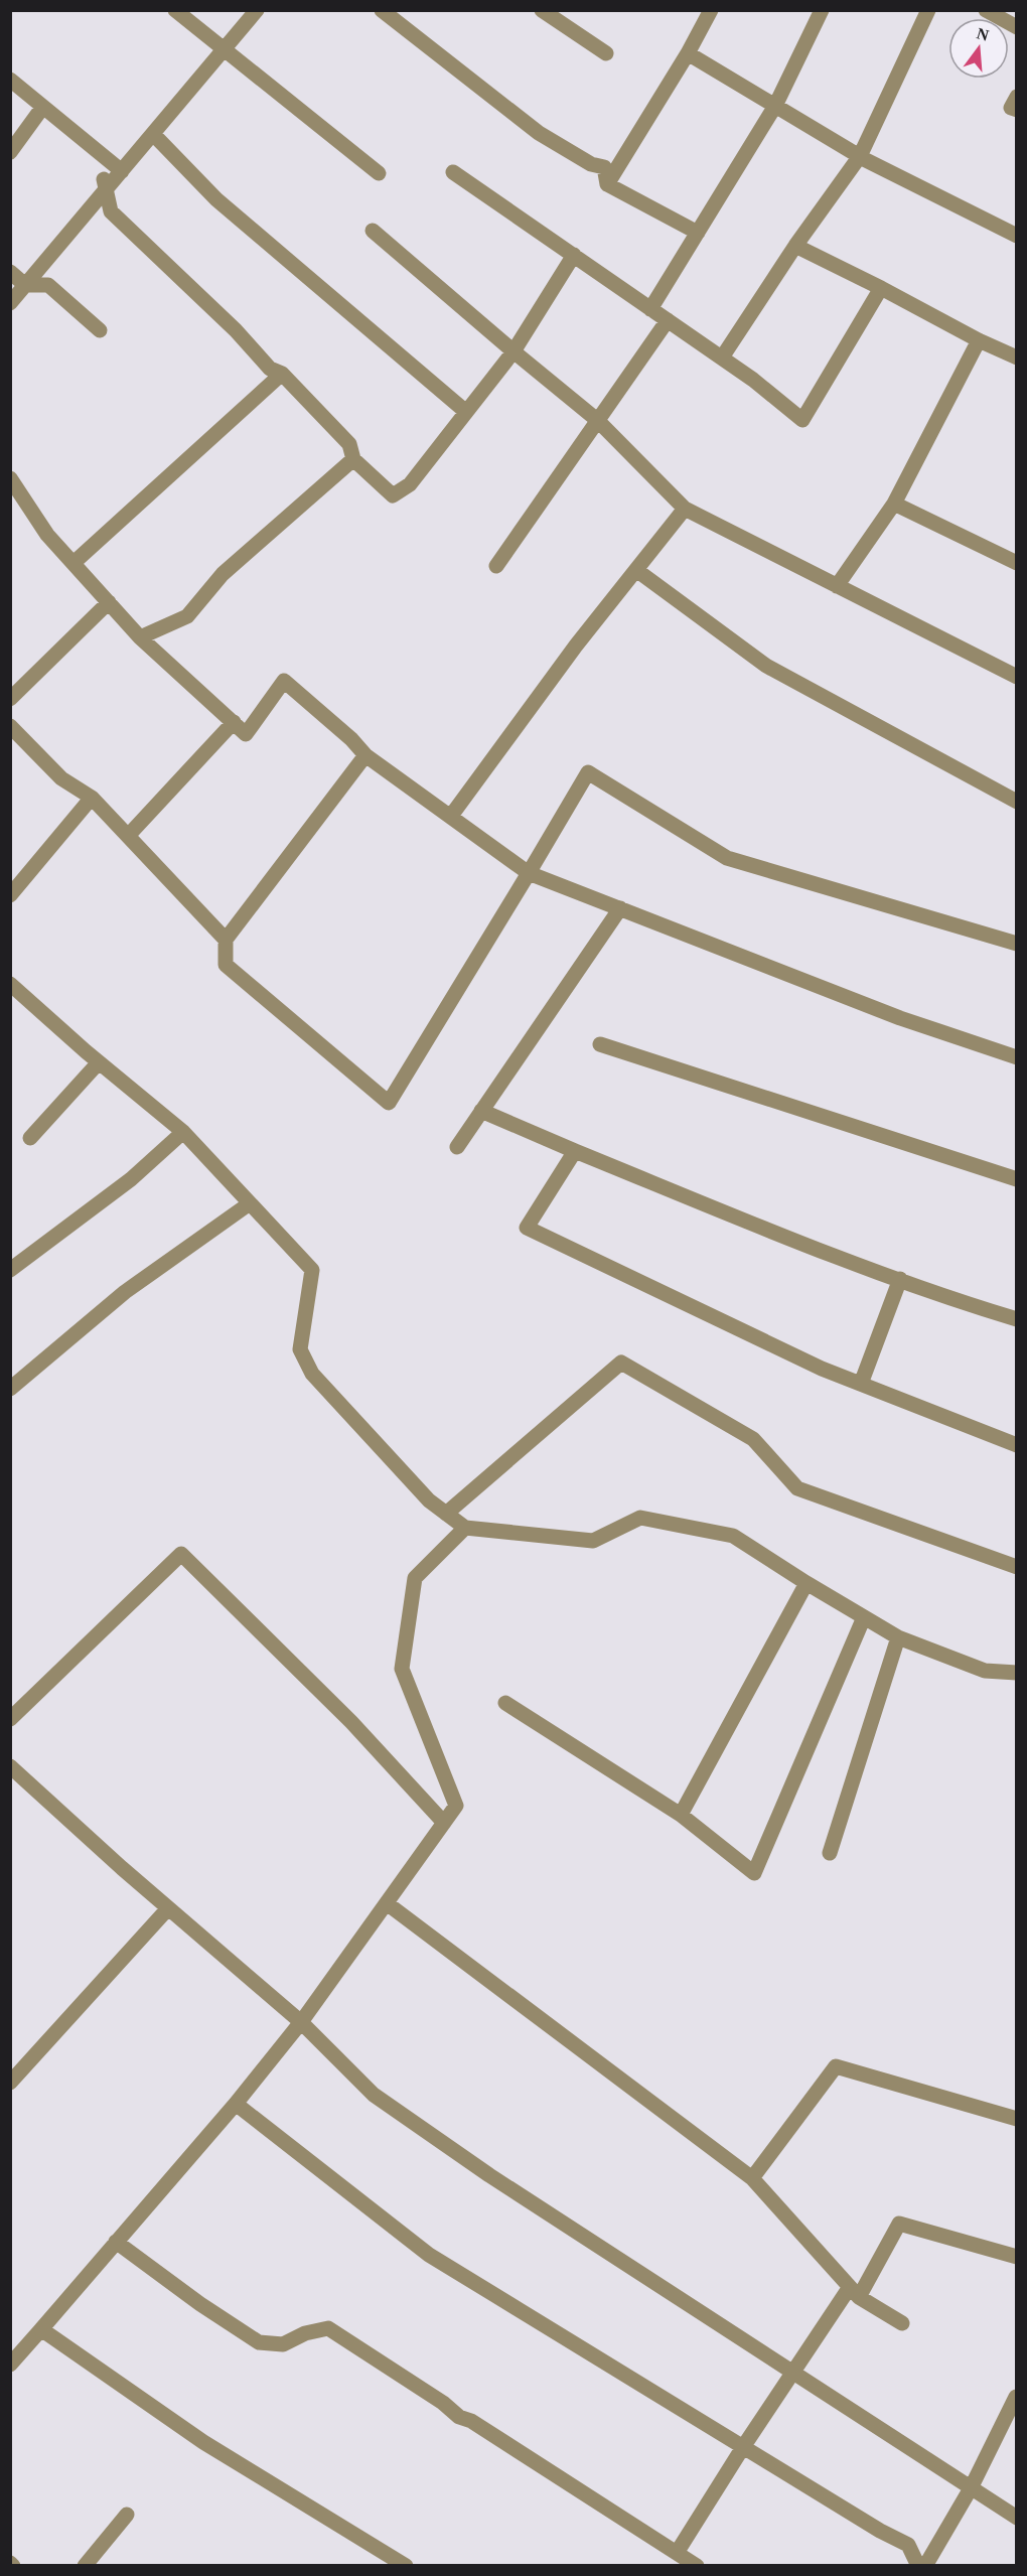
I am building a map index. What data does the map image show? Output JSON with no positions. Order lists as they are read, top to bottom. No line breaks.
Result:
{"north":"top"}
